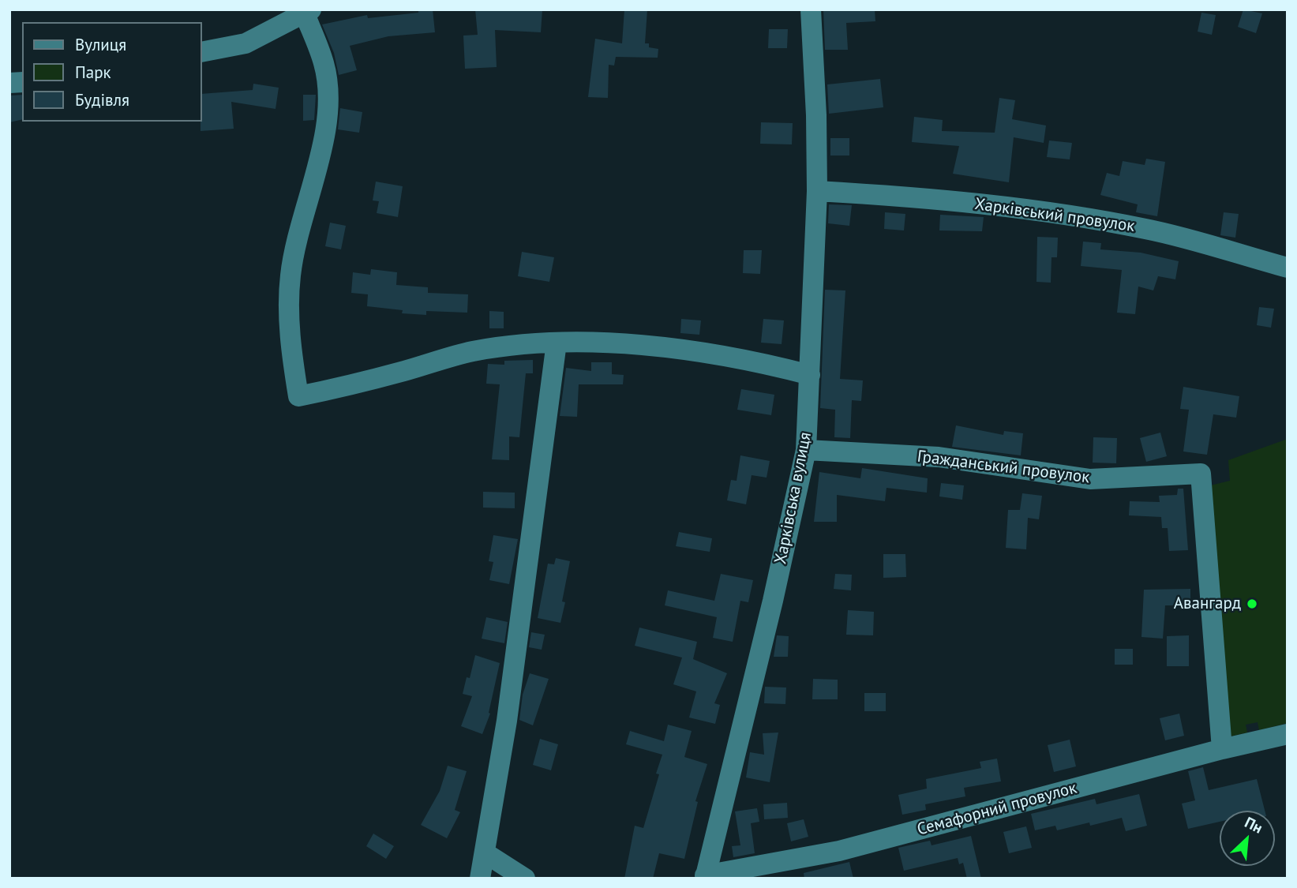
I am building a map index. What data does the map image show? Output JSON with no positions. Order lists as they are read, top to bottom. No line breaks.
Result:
{"streets":{"street":["Харківський провулок","Гражданський провулок","Харківська вулиця","Семафорний провулок"]},"crossings":[["Харківський провулок","Харківська вулиця"],["Гражданський провулок","Харківська вулиця"],["Гражданський провулок","Семафорний провулок"],["Харківська вулиця","Семафорний провулок"]],"places":["Авангард"],"legend":["Вулиця","Парк","Будівля"],"north":"top right"}
